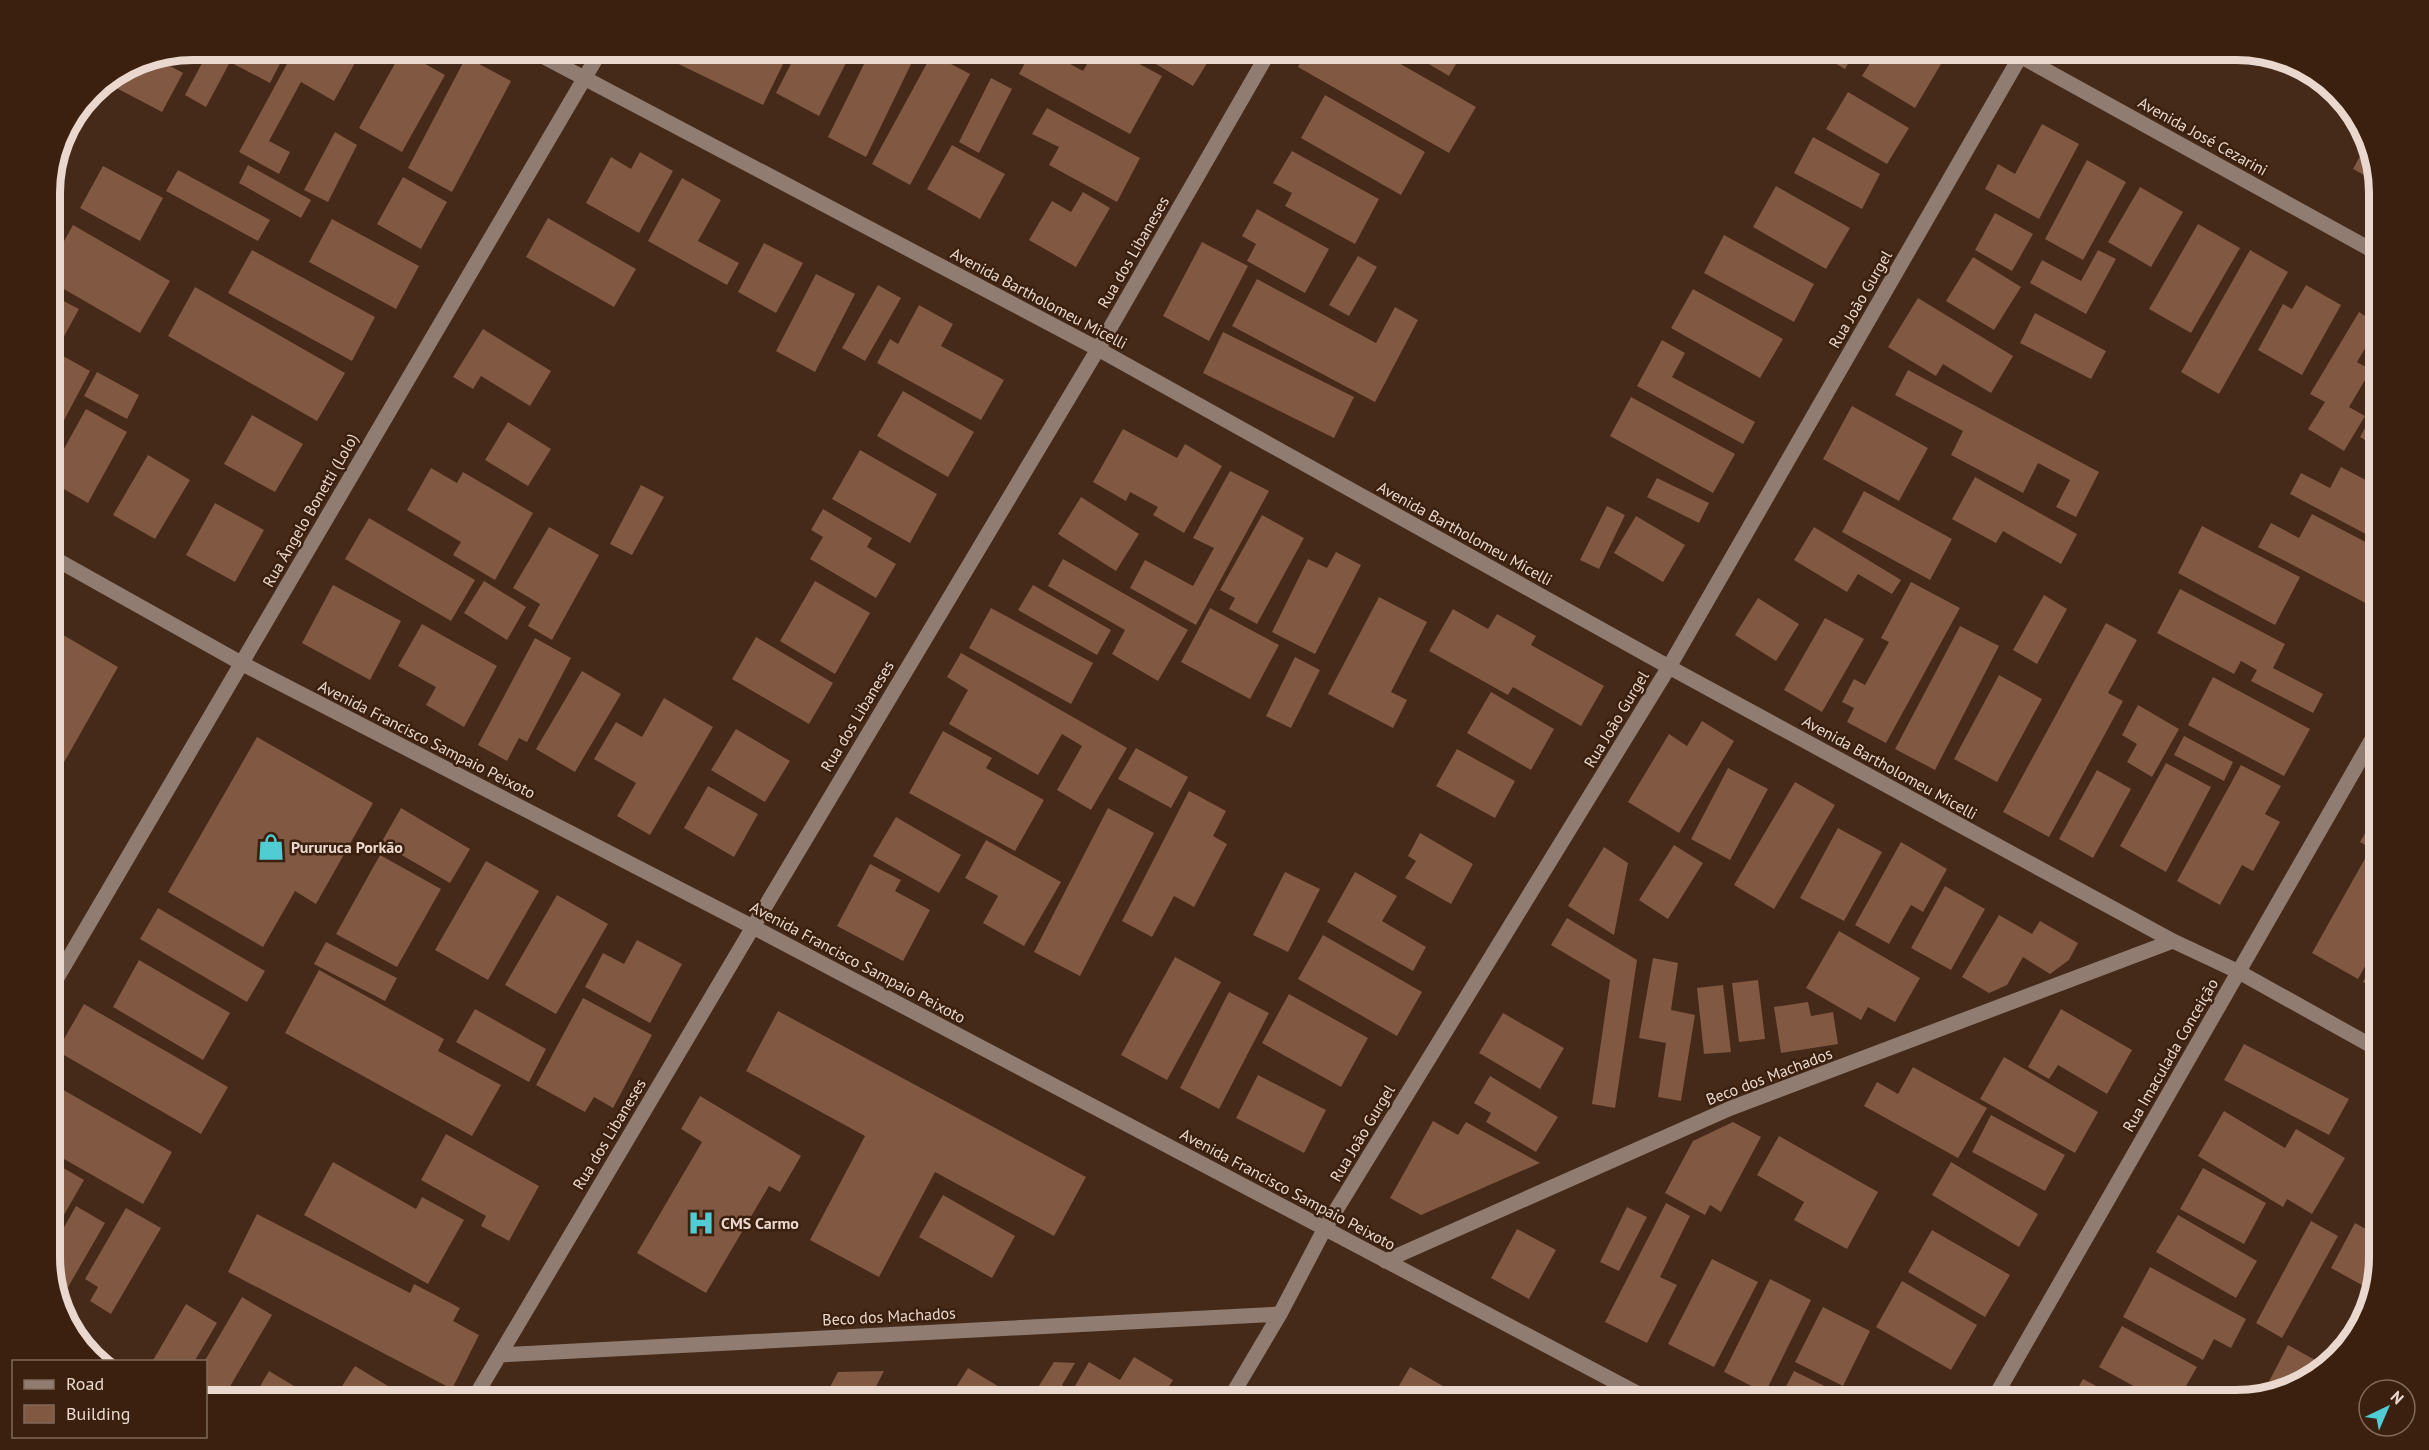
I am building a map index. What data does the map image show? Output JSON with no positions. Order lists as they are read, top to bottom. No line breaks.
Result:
{"streets":{"street":["Avenida José Cezarini","Rua dos Libaneses","Avenida Bartholomeu Micelli","Rua João Gurgel","Rua Ângelo Bonetti (Lolo)","Avenida Francisco Sampaio Peixoto","Rua Imaculada Conceição","Beco dos Machados"]},"crossings":[["Rua dos Libaneses","Avenida Bartholomeu Micelli"],["Rua dos Libaneses","Avenida Francisco Sampaio Peixoto"],["Rua dos Libaneses","Beco dos Machados"],["Avenida Bartholomeu Micelli","Rua João Gurgel"],["Avenida Bartholomeu Micelli","Rua Ângelo Bonetti (Lolo)"],["Avenida Bartholomeu Micelli","Rua Imaculada Conceição"],["Avenida Bartholomeu Micelli","Beco dos Machados"],["Rua João Gurgel","Avenida Francisco Sampaio Peixoto"],["Rua João Gurgel","Beco dos Machados"],["Rua Ângelo Bonetti (Lolo)","Avenida Francisco Sampaio Peixoto"],["Avenida Francisco Sampaio Peixoto","Beco dos Machados"]],"places":{"shop":["Pururuca Porkão"],"hospital":["CMS Carmo"]},"legend":["Road","Building"],"north":"top right"}
